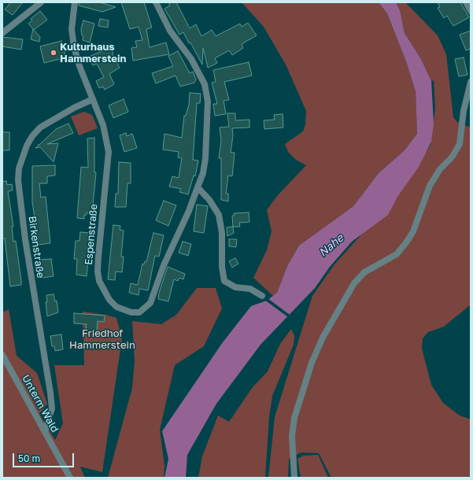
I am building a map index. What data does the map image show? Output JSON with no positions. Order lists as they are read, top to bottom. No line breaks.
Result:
{"streets":{"street":["Espenstraße","Birkenstraße","Unterm Wald"]},"crossings":[["Espenstraße","Birkenstraße"],["Birkenstraße","Unterm Wald"]],"water":["Nahe"],"parks":["Friedhof Hammerstein"],"places":["Kulturhaus Hammerstein"],"scale_bar":"50 m"}
